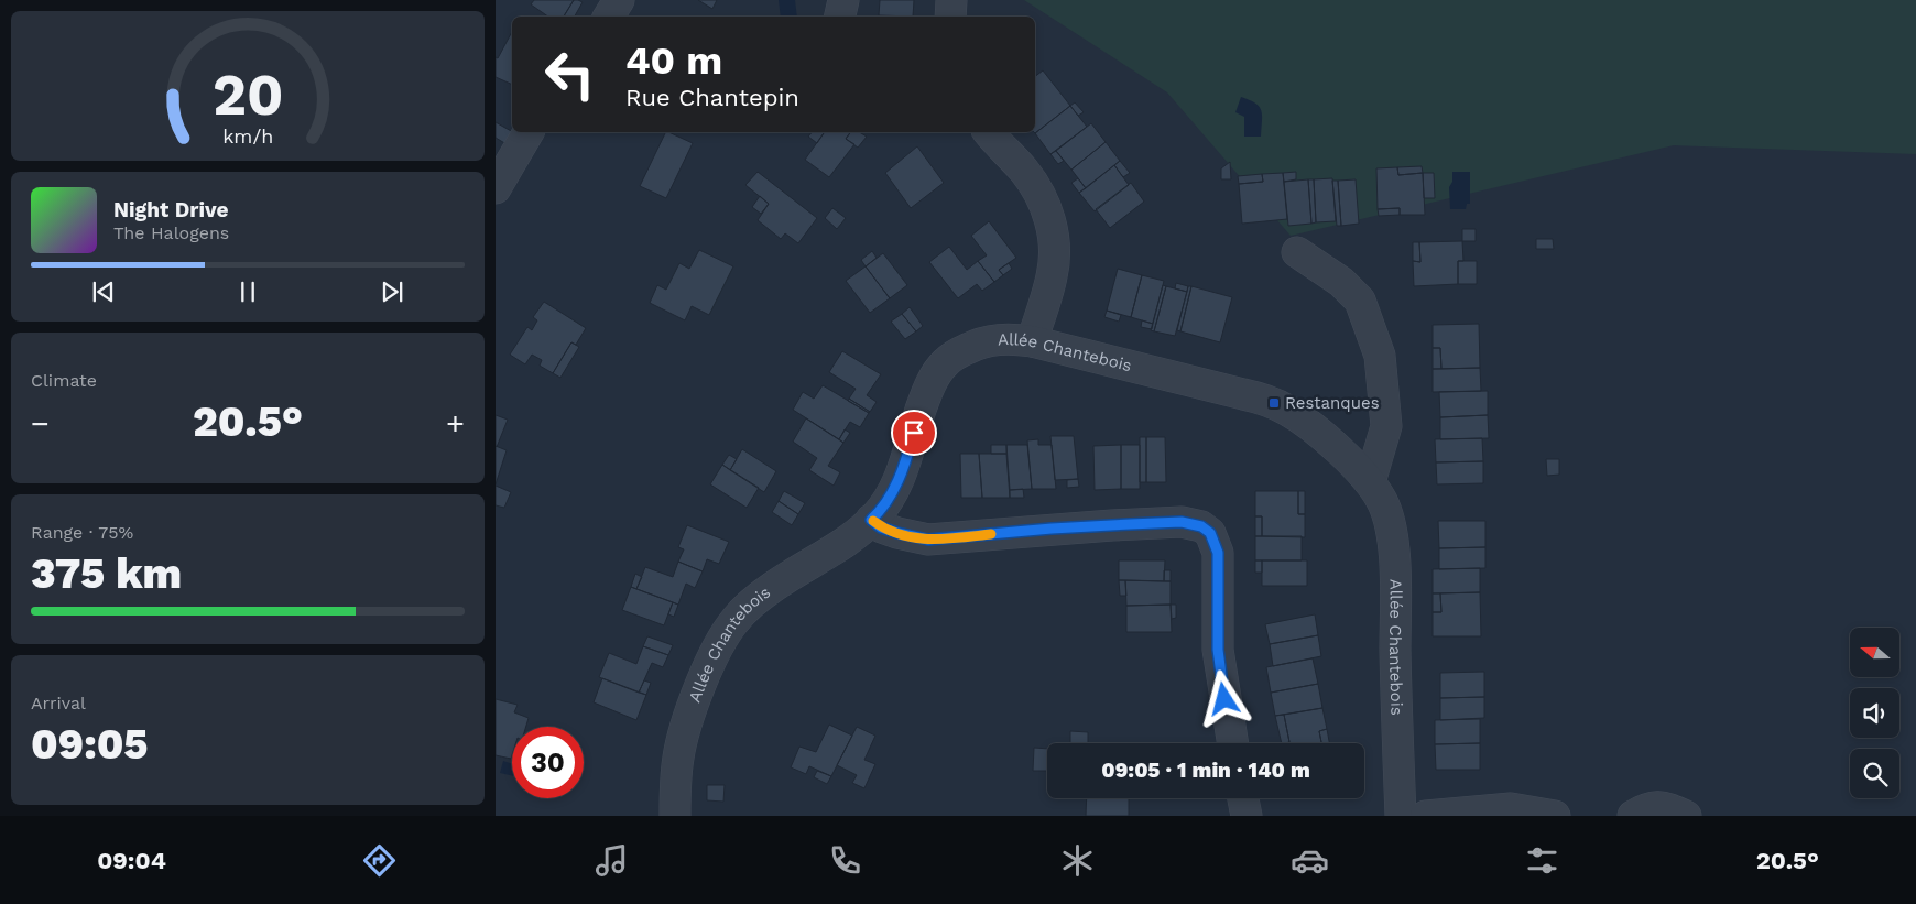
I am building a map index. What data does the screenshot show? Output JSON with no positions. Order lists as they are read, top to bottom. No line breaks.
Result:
{"streets":{"street":["Allée Chantebois"]},"places":{"transit":["Restanques"]},"north":"left","page":{"turn":["40 m","Rue Chantepin"],"song":["Night Drive","The Halogens"],"tile":["Climate",["Range · 75%","375 km"],["Arrival","09:05"]],"heat":["−","20.5°","+"],"limit":"30","trip":"09:05 · 1 min · 140 m","tabs":["09:04","20.5°"],"gauge":["20","km/h"]}}
